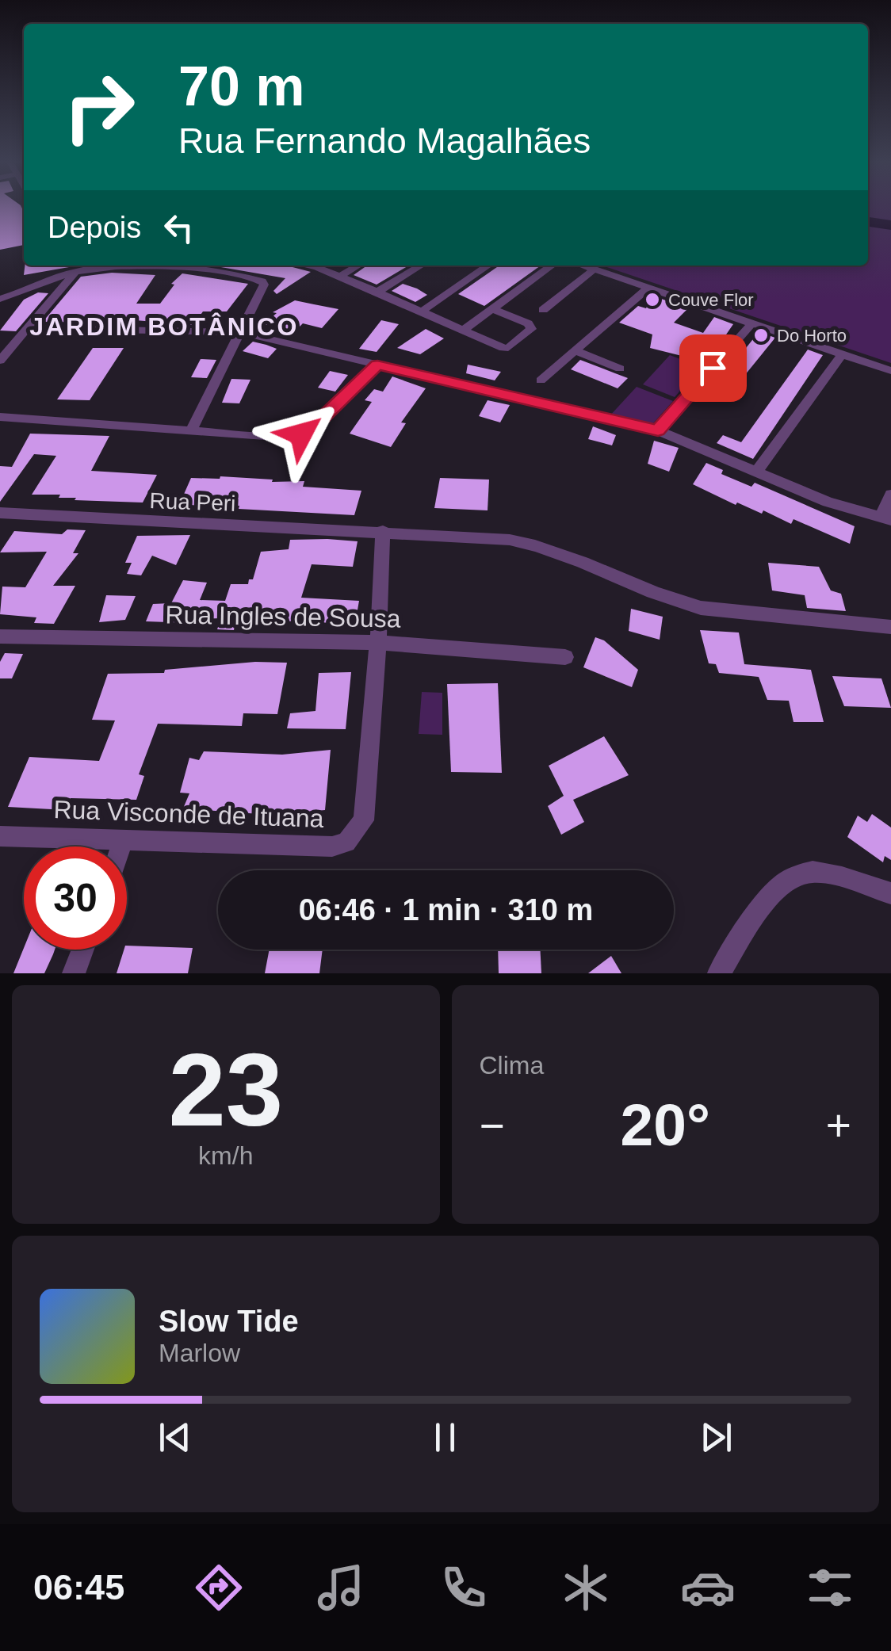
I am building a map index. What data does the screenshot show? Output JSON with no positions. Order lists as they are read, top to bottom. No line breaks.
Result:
{"streets":{"street":["Rua Peri","Rua Ingles de Sousa","Rua Visconde de Ituana"]},"crossings":[["Rua Ingles de Sousa","Rua Visconde de Ituana"]],"districts":["JARDIM BOTÂNICO"],"places":["Couve Flor","Do Horto"],"page":{"turn":["70 m","Rua Fernando Magalhães"],"then":"Depois","limit":"30","trip":"06:46 · 1 min · 310 m","tile":[["23","km/h"],"Clima"],"heat":["−","20°","+"],"song":["Slow Tide","Marlow"],"tabs":"06:45"}}
